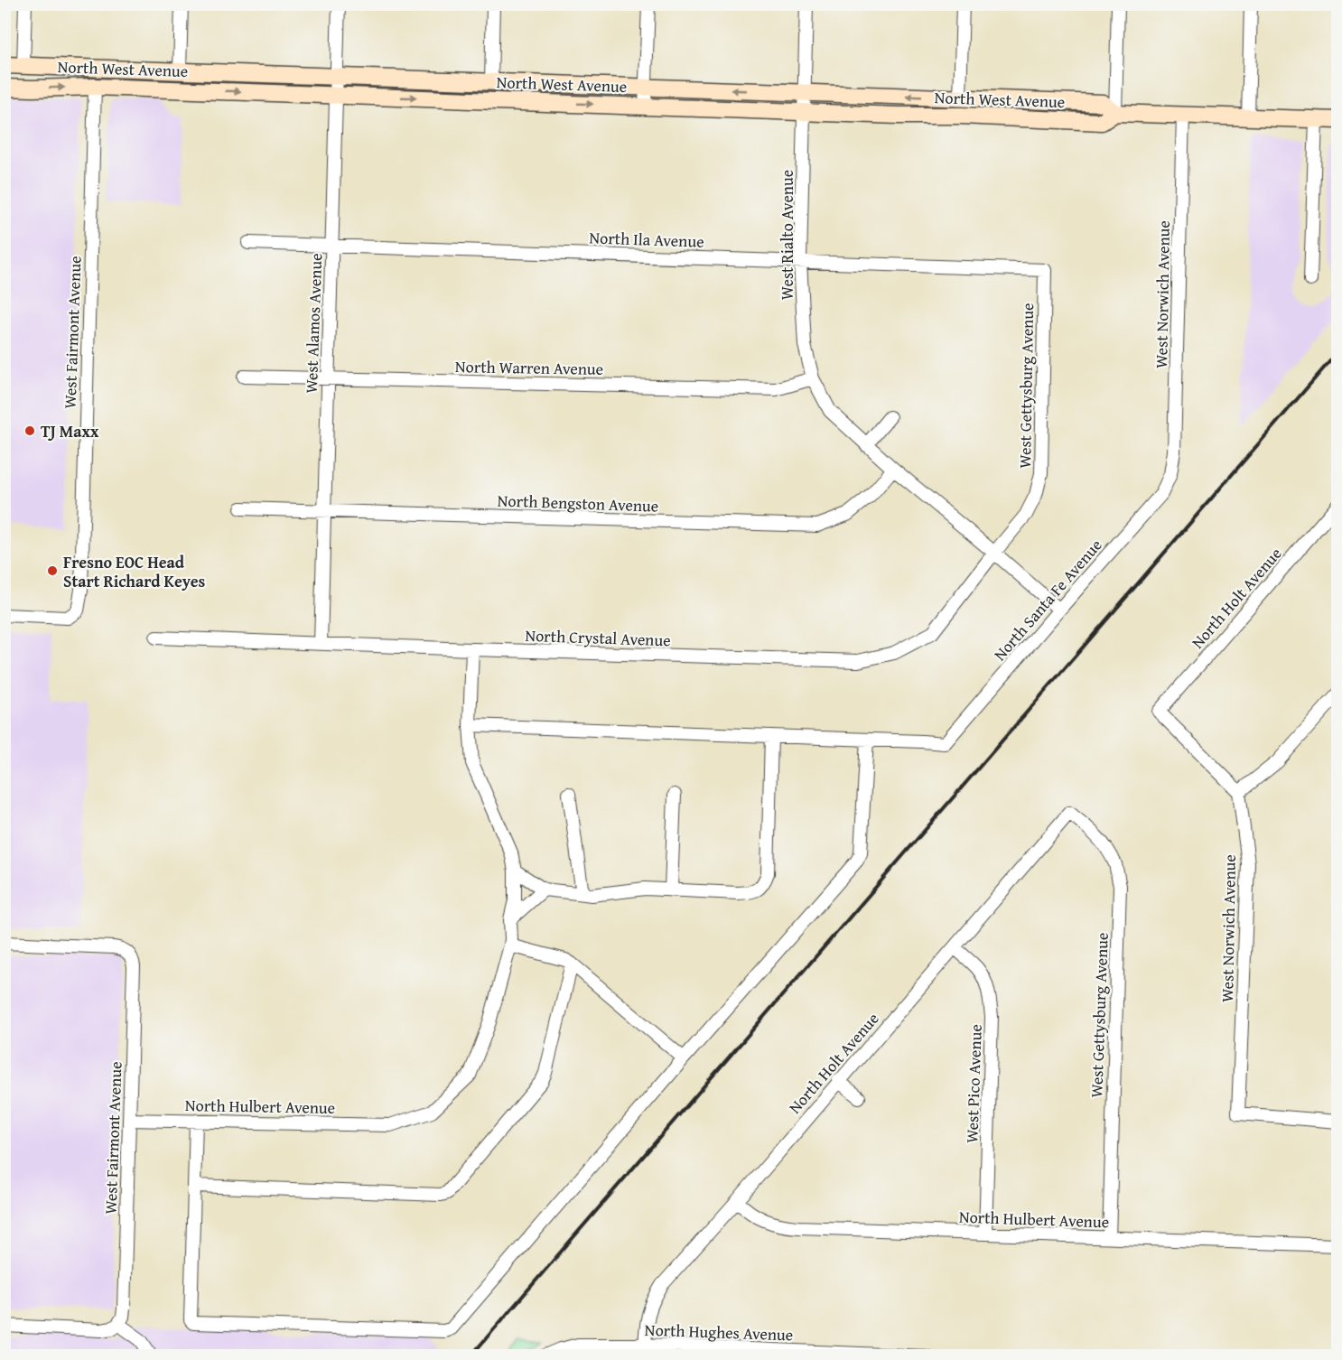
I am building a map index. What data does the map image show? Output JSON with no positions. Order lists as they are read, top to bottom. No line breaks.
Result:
{"streets":{"main road":["North West Avenue"],"street":["West Rialto Avenue","North Ila Avenue","West Norwich Avenue","West Alamos Avenue","West Fairmont Avenue","North Warren Avenue","West Gettysburg Avenue","North Bengston Avenue","North Holt Avenue","North Santa Fe Avenue","North Crystal Avenue","West Pico Avenue","North Hulbert Avenue","North Hughes Avenue"]},"crossings":[["North West Avenue","West Rialto Avenue"],["North West Avenue","West Norwich Avenue"],["North West Avenue","West Alamos Avenue"],["North West Avenue","West Fairmont Avenue"],["West Rialto Avenue","North Ila Avenue"],["West Rialto Avenue","North Warren Avenue"],["West Rialto Avenue","West Gettysburg Avenue"],["West Rialto Avenue","North Bengston Avenue"],["West Rialto Avenue","North Santa Fe Avenue"],["West Rialto Avenue","North Crystal Avenue"],["North Ila Avenue","West Alamos Avenue"],["North Ila Avenue","West Gettysburg Avenue"],["West Norwich Avenue","North Holt Avenue"],["West Norwich Avenue","North Santa Fe Avenue"],["West Alamos Avenue","North Warren Avenue"],["West Alamos Avenue","North Bengston Avenue"],["West Alamos Avenue","North Crystal Avenue"],["West Fairmont Avenue","North Hulbert Avenue"],["West Gettysburg Avenue","North Holt Avenue"],["West Gettysburg Avenue","North Crystal Avenue"],["West Gettysburg Avenue","North Hulbert Avenue"],["North Holt Avenue","West Pico Avenue"],["North Holt Avenue","North Hulbert Avenue"],["North Holt Avenue","North Hughes Avenue"],["North Crystal Avenue","North Hulbert Avenue"],["West Pico Avenue","North Hulbert Avenue"]],"places":["TJ Maxx","Fresno EOC Head Start Richard Keyes"]}
